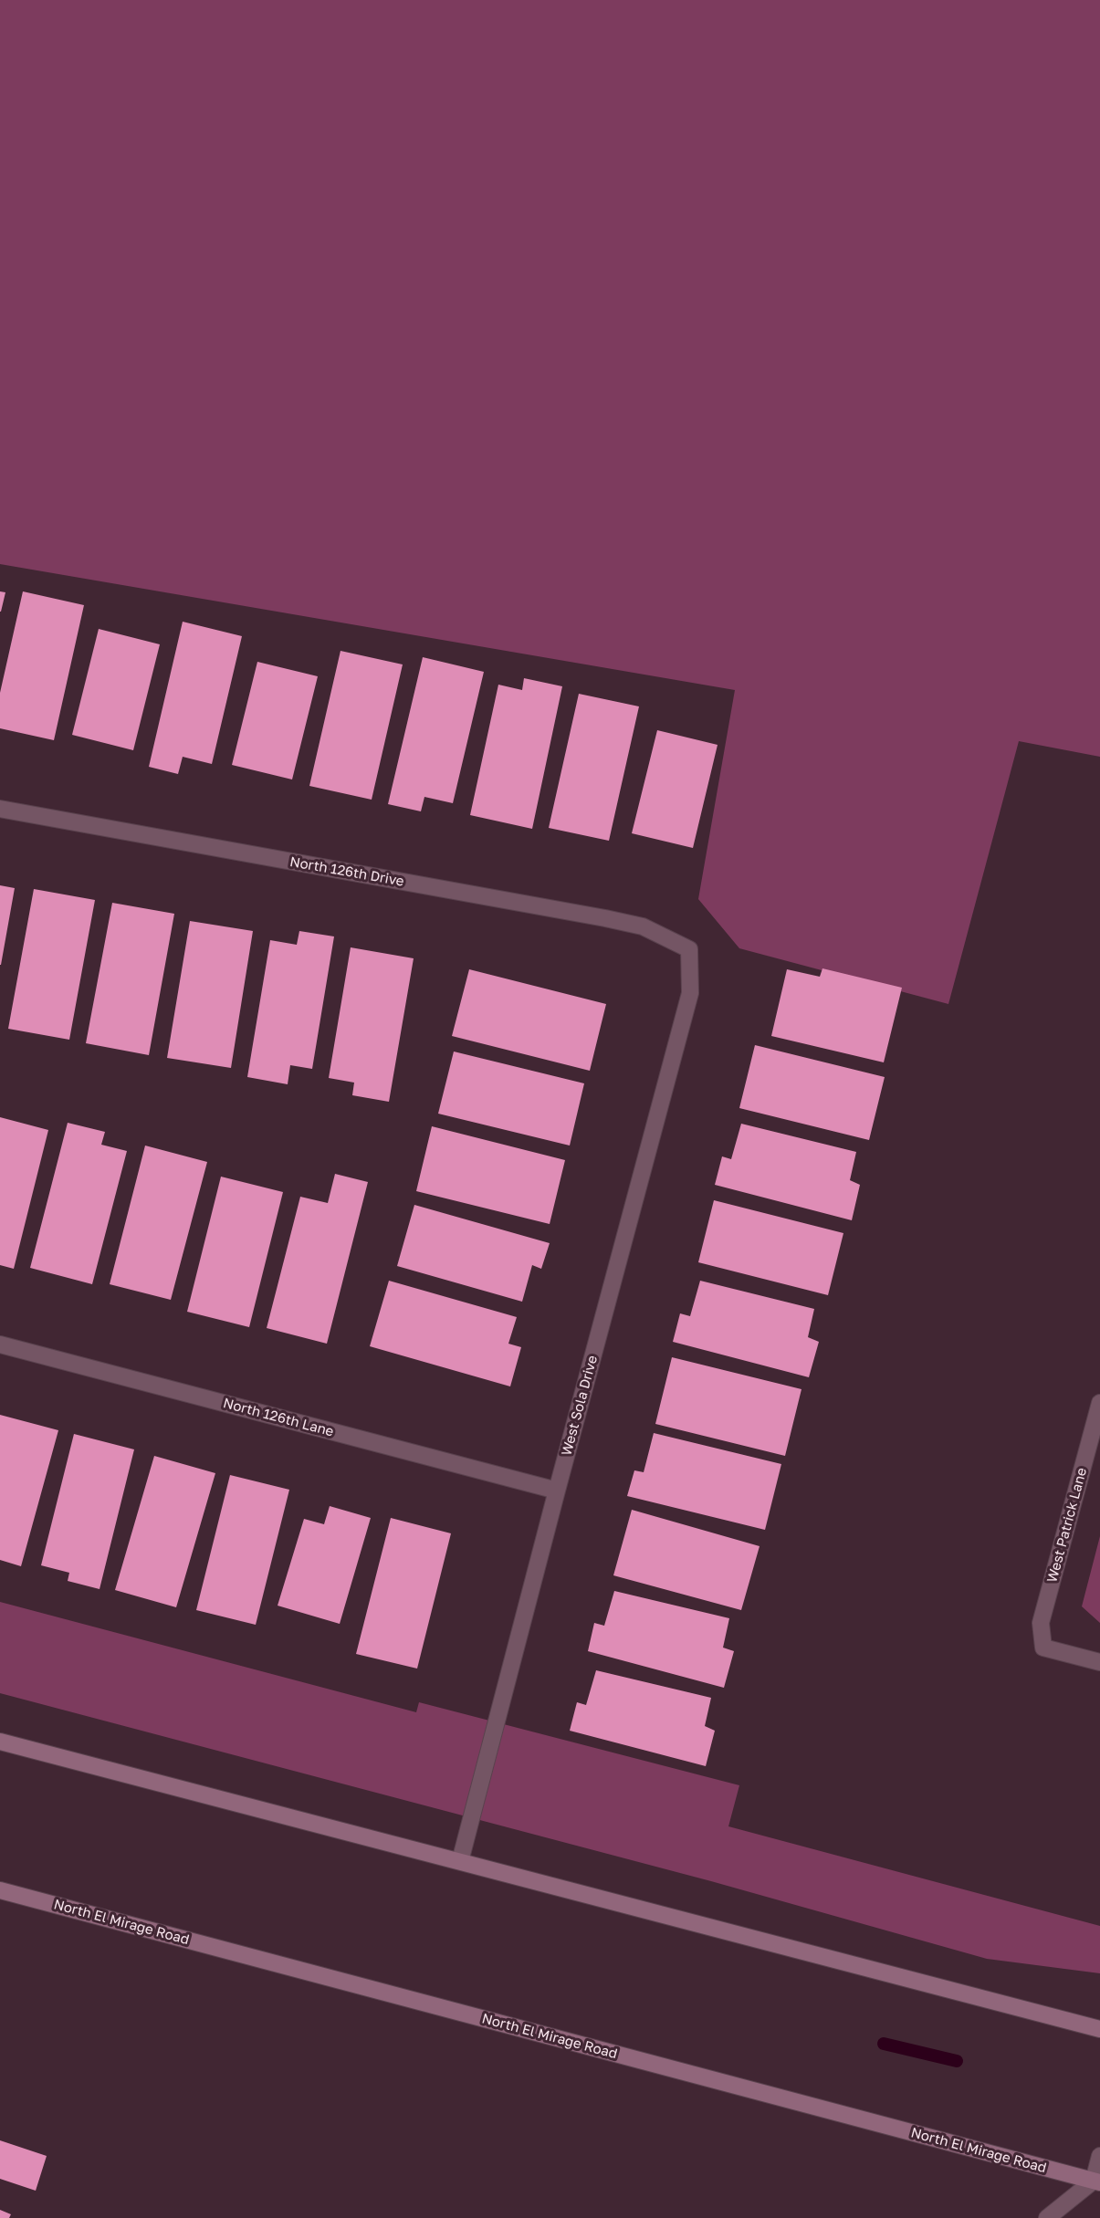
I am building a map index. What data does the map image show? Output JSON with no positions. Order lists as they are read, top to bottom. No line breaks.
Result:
{"streets":{"main road":["North El Mirage Road"],"street":["North 126th Drive","West Sola Drive","North 126th Lane","West Patrick Lane"]},"crossings":[["North 126th Drive","West Sola Drive"],["West Sola Drive","North 126th Lane"]]}
